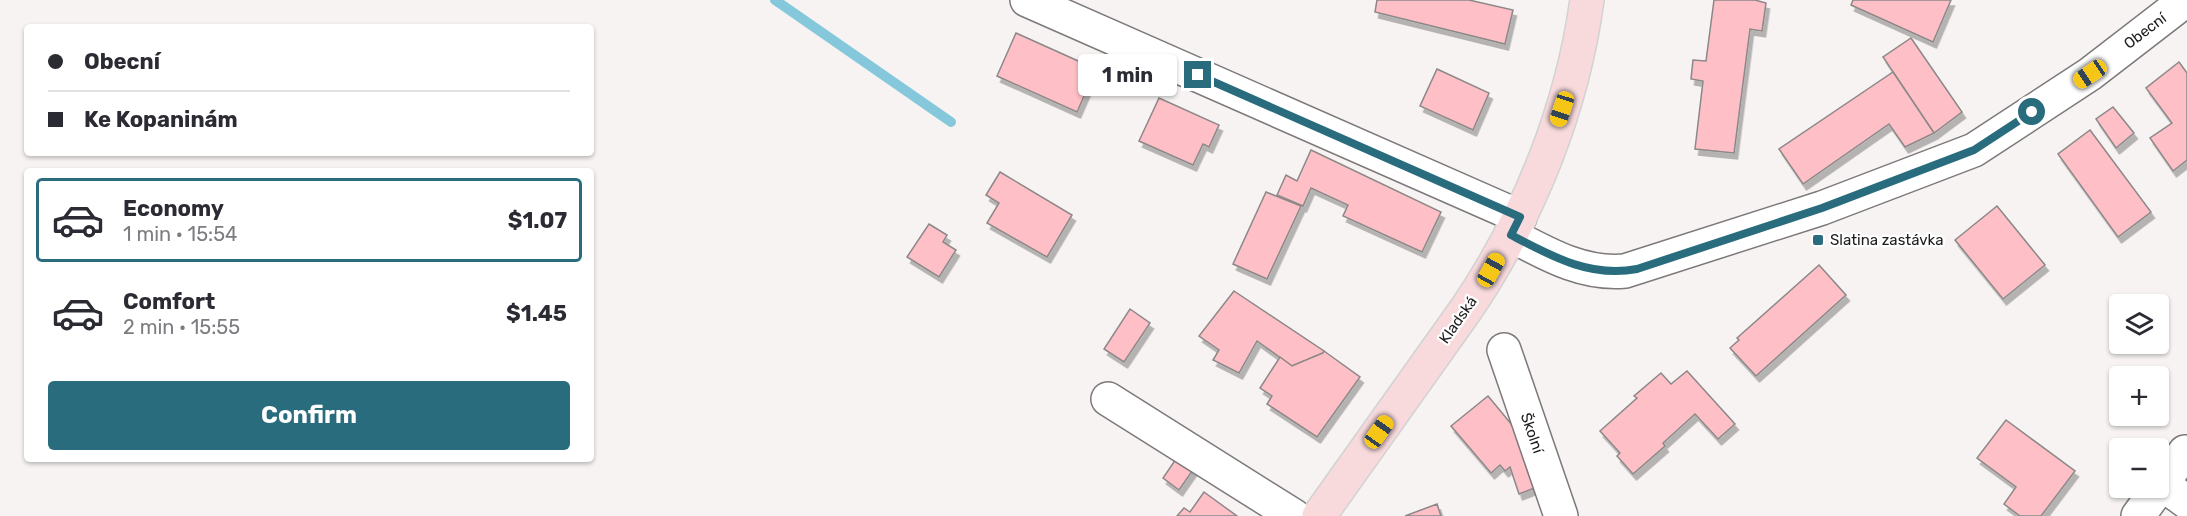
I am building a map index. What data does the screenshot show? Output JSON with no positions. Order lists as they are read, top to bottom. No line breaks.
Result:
{"streets":{"main road":["Kladská"],"street":["Obecní","Školní"]},"crossings":[["Obecní","Kladská"]],"places":{"transit":["Slatina zastávka"]},"page":{"banner":["Obecní","Ke Kopaninám"],"bubble":"1 min","list":[{"name":"Economy","note":"1 min · 15:54","value":"$1.07"},{"name":"Comfort","note":"2 min · 15:55","value":"$1.45"}],"map_buttons":["+","−"],"buttons":"Confirm"}}
